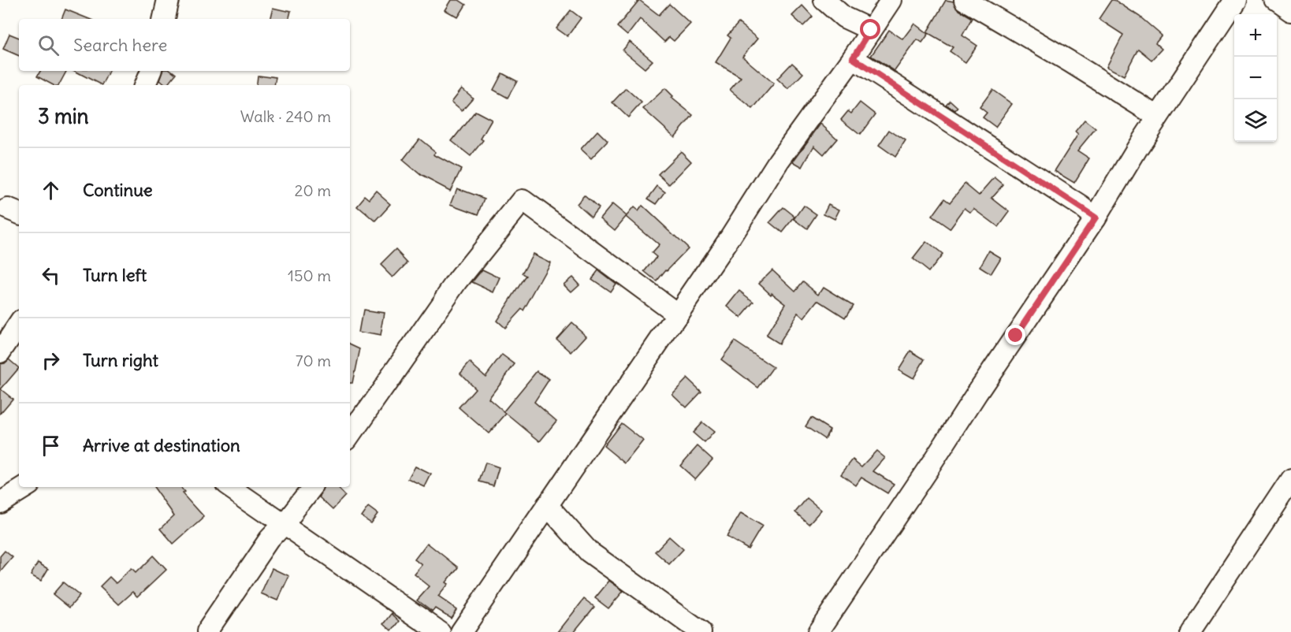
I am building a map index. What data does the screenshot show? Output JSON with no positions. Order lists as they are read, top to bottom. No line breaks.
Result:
{"page":{"map_buttons":["+","−"],"search":"Search here","heading":["3 min","Walk · 240 m"],"list":[["Continue","20 m"],["Turn left","150 m"],["Turn right","70 m"],"Arrive at destination"]}}
